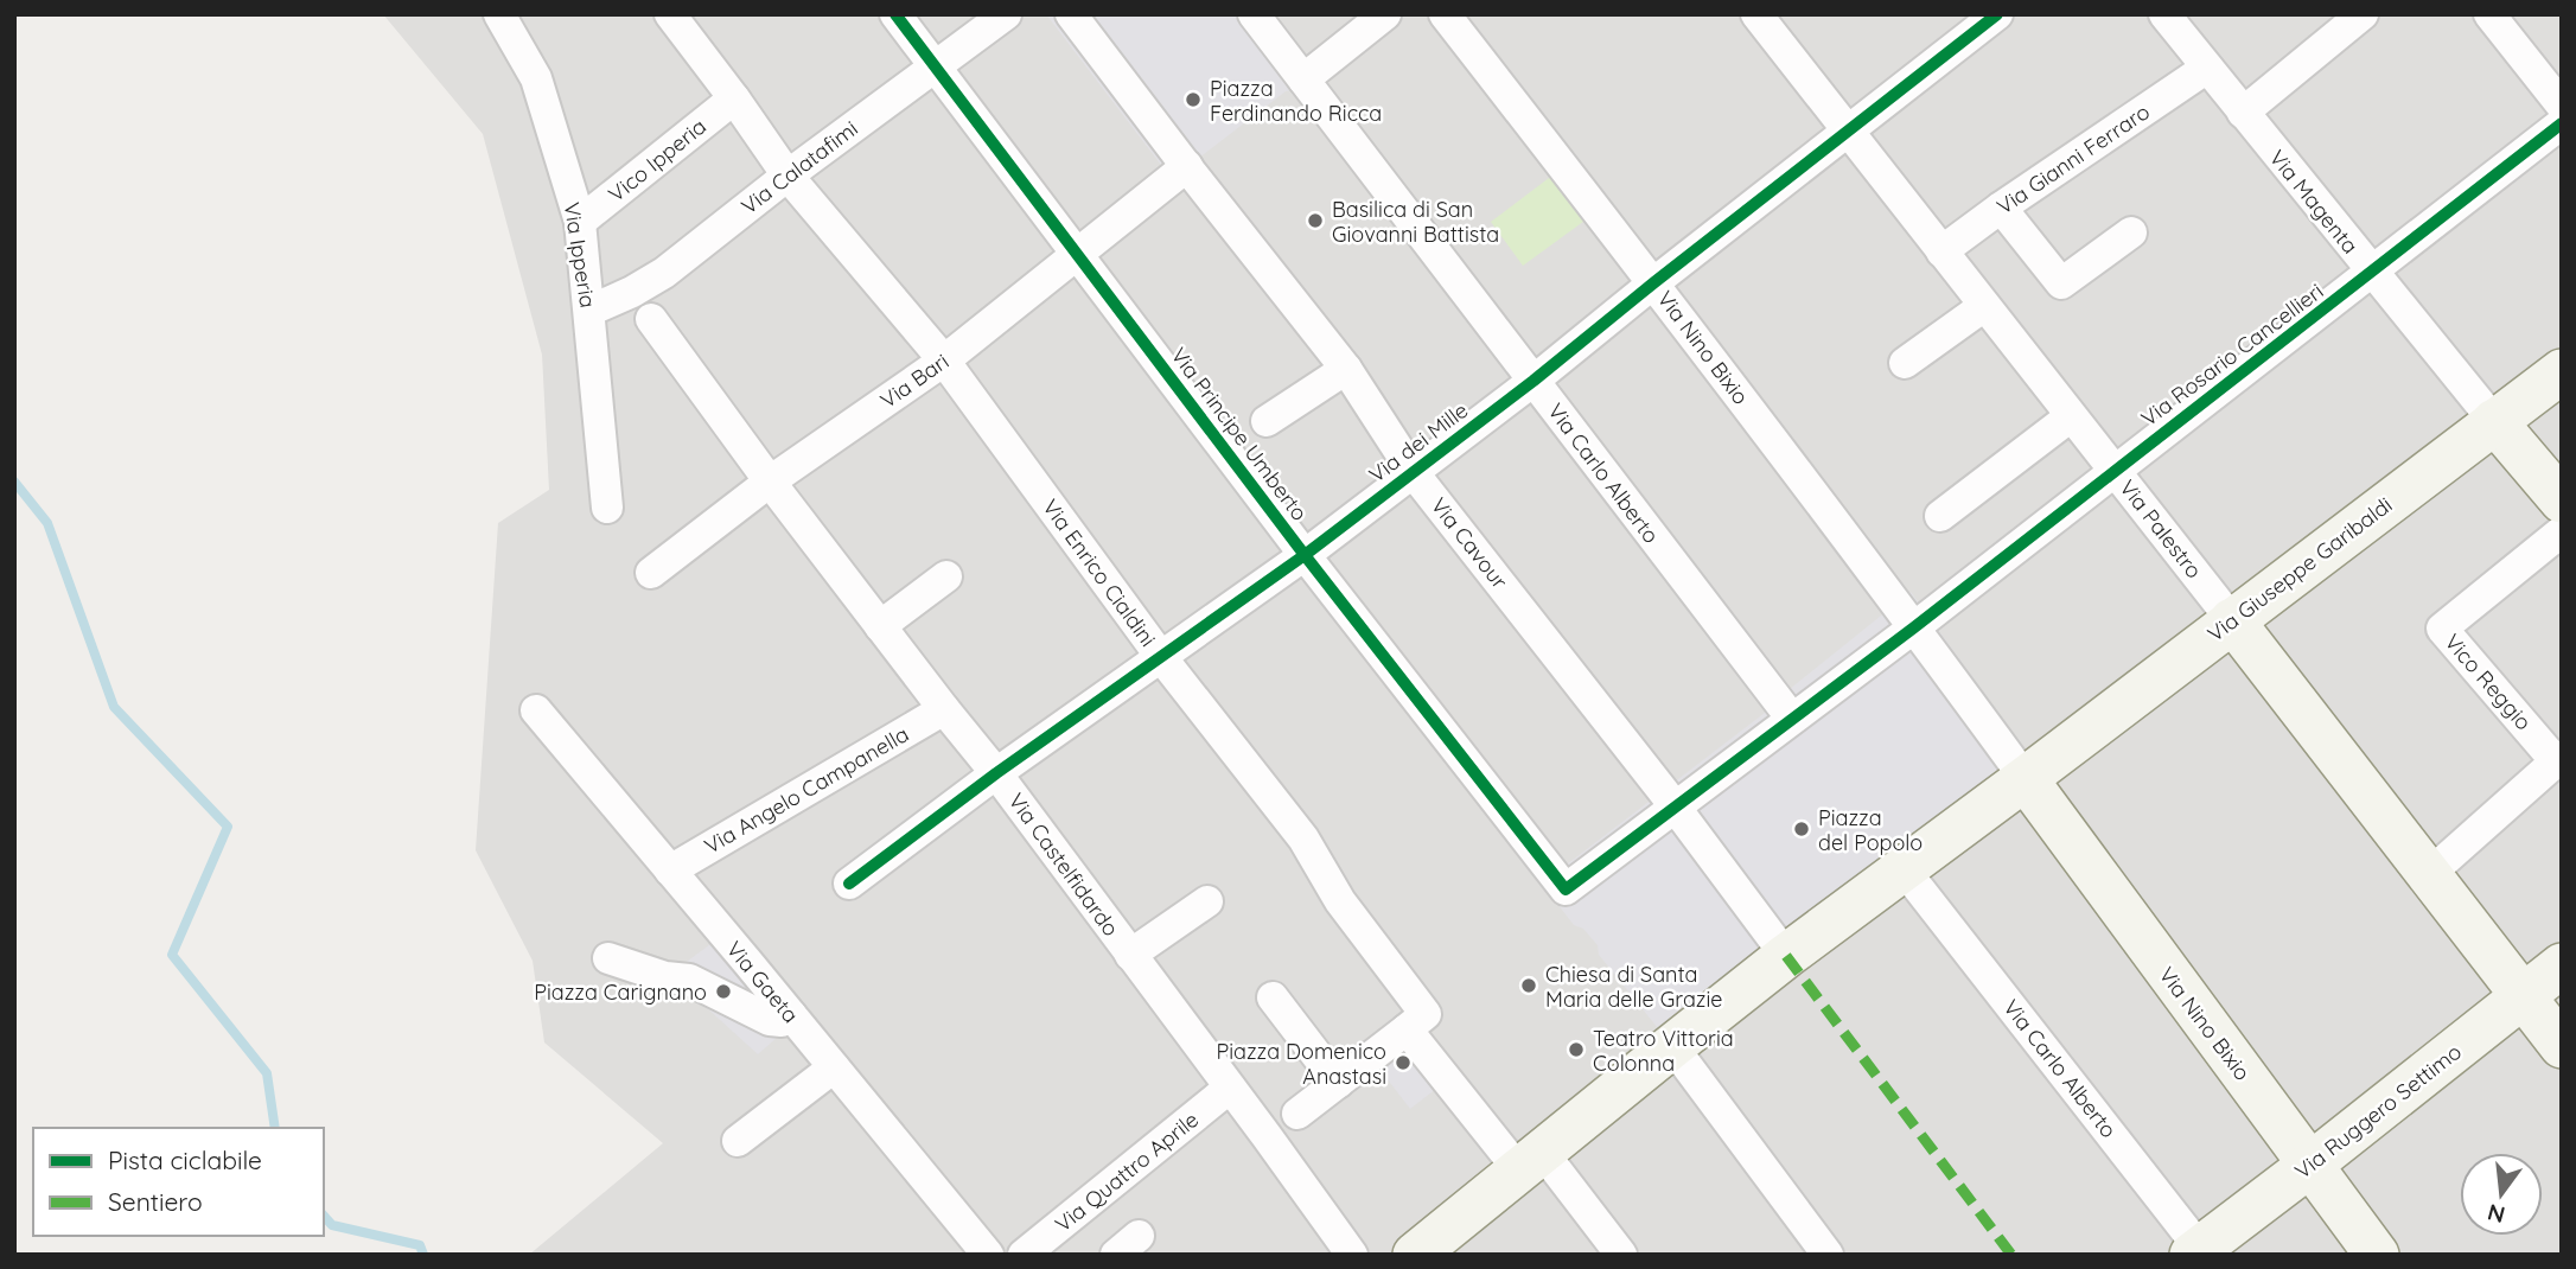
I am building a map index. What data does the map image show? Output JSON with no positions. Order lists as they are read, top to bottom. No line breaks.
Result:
{"streets":{"main road":["Via Magenta","Via Nino Bixio","Via Palestro","Via Giuseppe Garibaldi","Via Ruggero Settimo"],"street":["Via Gianni Ferraro","Vico Ipperia","Via Calatafimi","Via Ipperia","Via Rosario Cancellieri","Via Bari","Via Principe Umberto","Via dei Mille","Via Carlo Alberto","Via Cavour","Via Enrico Cialdini","Vico Reggio","Via Angelo Campanella","Via Castelfidardo","Via Gaeta","Via Quattro Aprile"]},"crossings":[["Via Gianni Ferraro","Via Magenta"],["Via Gianni Ferraro","Via Palestro"],["Vico Ipperia","Via Ipperia"],["Vico Ipperia","Via Enrico Cialdini"],["Via Calatafimi","Via Ipperia"],["Via Calatafimi","Via Principe Umberto"],["Via Calatafimi","Via Enrico Cialdini"],["Via Magenta","Via Rosario Cancellieri"],["Via Magenta","Via Giuseppe Garibaldi"],["Via Nino Bixio","Via Rosario Cancellieri"],["Via Nino Bixio","Via dei Mille"],["Via Nino Bixio","Via Giuseppe Garibaldi"],["Via Nino Bixio","Via Ruggero Settimo"],["Via Rosario Cancellieri","Via Principe Umberto"],["Via Rosario Cancellieri","Via Carlo Alberto"],["Via Rosario Cancellieri","Via Palestro"],["Via Rosario Cancellieri","Via Cavour"],["Via Bari","Via Principe Umberto"],["Via Bari","Via Cavour"],["Via Bari","Via Enrico Cialdini"],["Via Bari","Via Castelfidardo"],["Via Principe Umberto","Via dei Mille"],["Via dei Mille","Via Carlo Alberto"],["Via dei Mille","Via Palestro"],["Via dei Mille","Via Cavour"],["Via dei Mille","Via Enrico Cialdini"],["Via dei Mille","Via Castelfidardo"],["Via Carlo Alberto","Via Giuseppe Garibaldi"],["Via Carlo Alberto","Via Ruggero Settimo"],["Via Palestro","Via Giuseppe Garibaldi"],["Via Palestro","Vico Reggio"],["Via Palestro","Via Ruggero Settimo"],["Via Cavour","Via Giuseppe Garibaldi"],["Via Angelo Campanella","Via Castelfidardo"],["Via Angelo Campanella","Via Gaeta"],["Via Castelfidardo","Via Quattro Aprile"]],"places":["Piazza Ferdinando Ricca","Basilica di San Giovanni Battista","Piazza del Popolo","Chiesa di Santa Maria delle Grazie","Piazza Carignano","Teatro Vittoria Colonna","Piazza Domenico Anastasi"],"legend":["Pista ciclabile","Sentiero"],"north":"bottom"}
